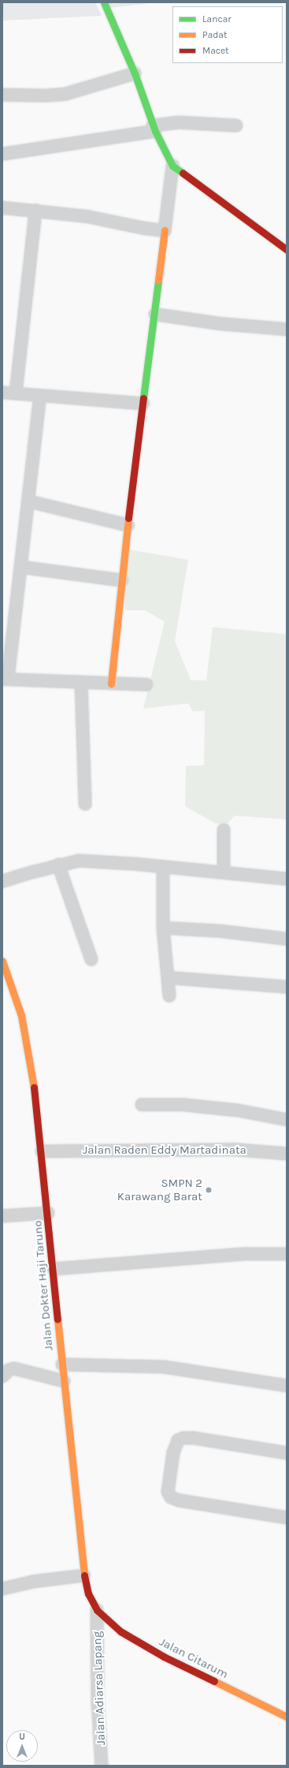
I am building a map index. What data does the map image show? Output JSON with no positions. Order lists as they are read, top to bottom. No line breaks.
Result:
{"streets":{"street":["Jalan Raden Eddy Martadinata","Jalan Dokter Haji Taruno","Jalan Citarum","Jalan Adiarsa Lapang"]},"crossings":[["Jalan Raden Eddy Martadinata","Jalan Dokter Haji Taruno"],["Jalan Dokter Haji Taruno","Jalan Citarum"],["Jalan Dokter Haji Taruno","Jalan Adiarsa Lapang"],["Jalan Citarum","Jalan Adiarsa Lapang"]],"places":["SMPN 2 Karawang Barat"],"legend":["Lancar","Padat","Macet"],"north":"top"}
